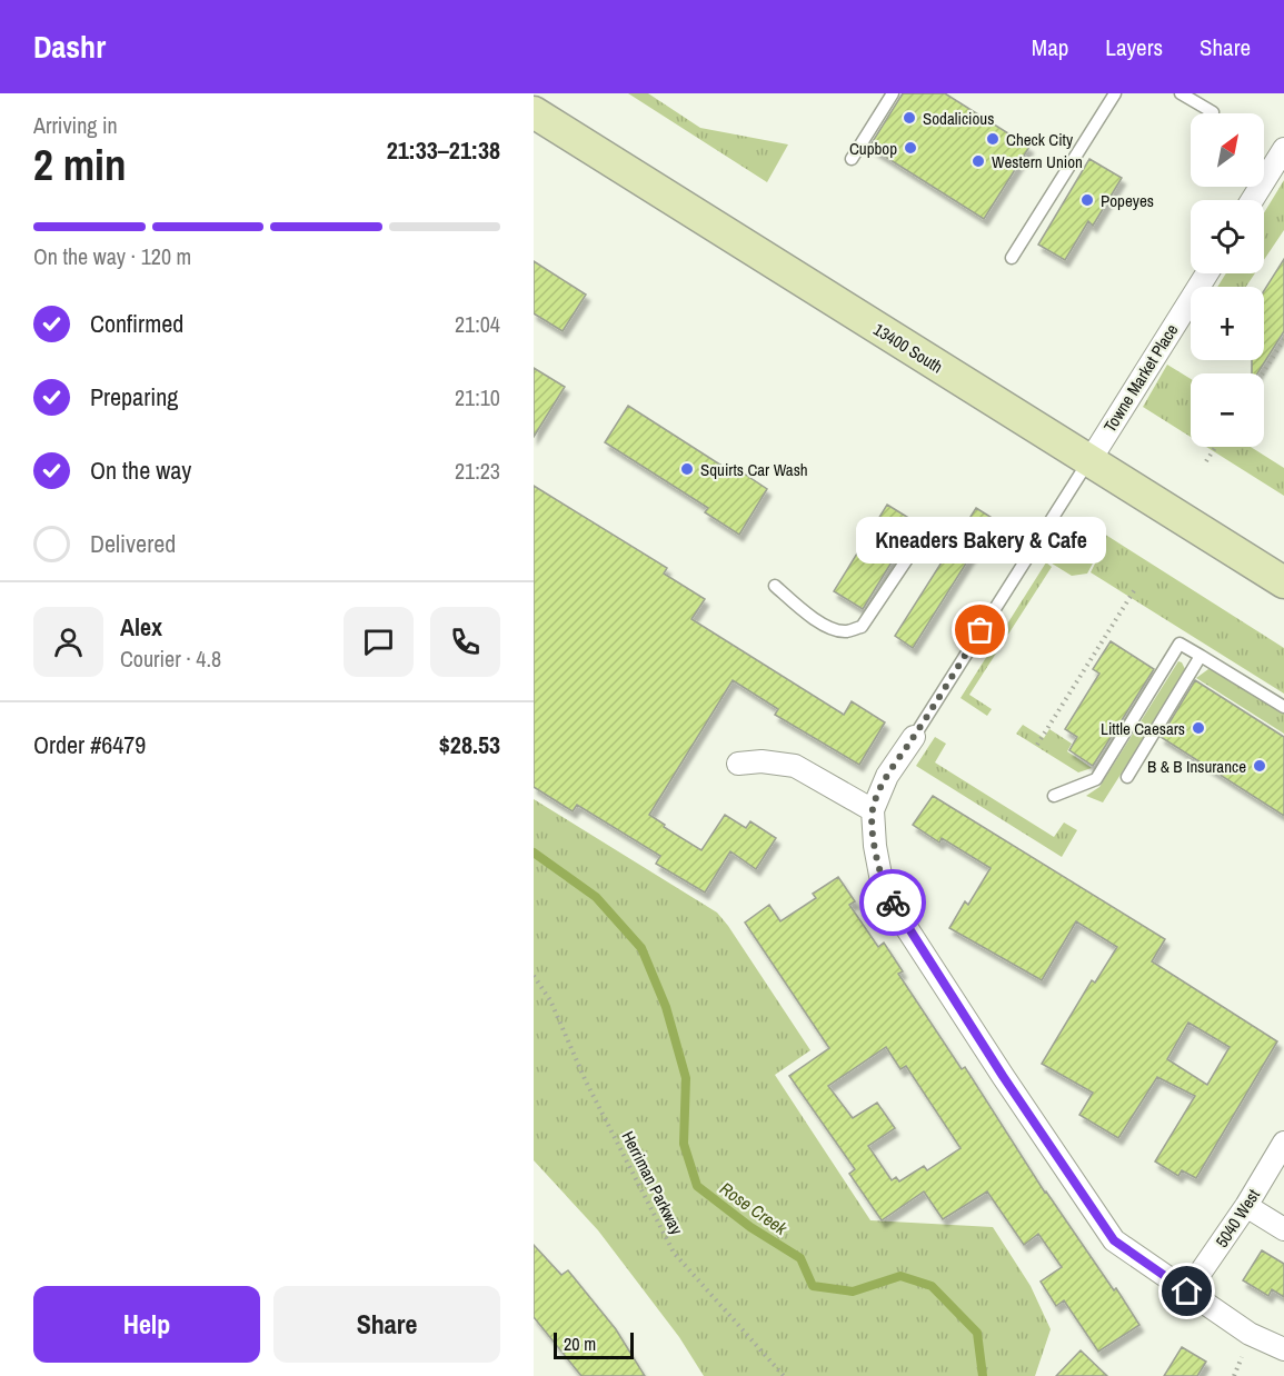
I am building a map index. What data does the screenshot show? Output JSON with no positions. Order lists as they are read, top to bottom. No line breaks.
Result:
{"streets":{"main road":["13400 South"],"street":["Towne Market Place","5040 West"],"path":["Herriman Parkway"]},"crossings":[["13400 South","Towne Market Place"]],"water":["Rose Creek"],"places":["Sodalicious","Check City","Cupbop","Western Union","Popeyes","Squirts Car Wash","Kneaders Bakery & Cafe","Little Caesars","B & B Insurance"],"scale_bar":"20 m","north":"top right","page":{"header":"Dashr","nav":["Map","Layers","Share"],"heading":["2 min","Arriving in","21:33–21:38"],"panel":["Alex","Courier · 4.8","Order #6479","$28.53"],"map_buttons":["+","−"],"bar":"On the way · 120 m","list":[["Confirmed","21:04"],["Preparing","21:10"],["On the way","21:23"],"Delivered"],"bubble":"Kneaders Bakery & Cafe","buttons":["Help","Share"],"scale":"20 m"}}
